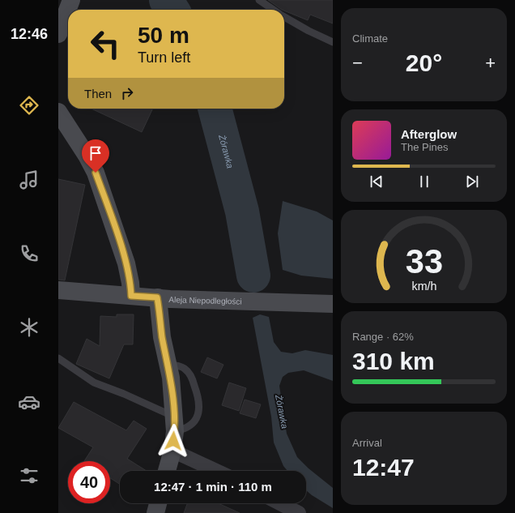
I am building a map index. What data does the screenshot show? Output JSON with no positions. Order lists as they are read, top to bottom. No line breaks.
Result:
{"streets":{"street":["Aleja Niepodległości"]},"water":["Żórawka"],"page":{"tabs":"12:46","tile":["Climate",["Range · 62%","310 km"],["Arrival","12:47"]],"turn":["50 m","Turn left"],"heat":["−","20°","+"],"then":"Then","song":["Afterglow","The Pines"],"limit":"40","trip":"12:47 · 1 min · 110 m","gauge":["33","km/h"]}}
